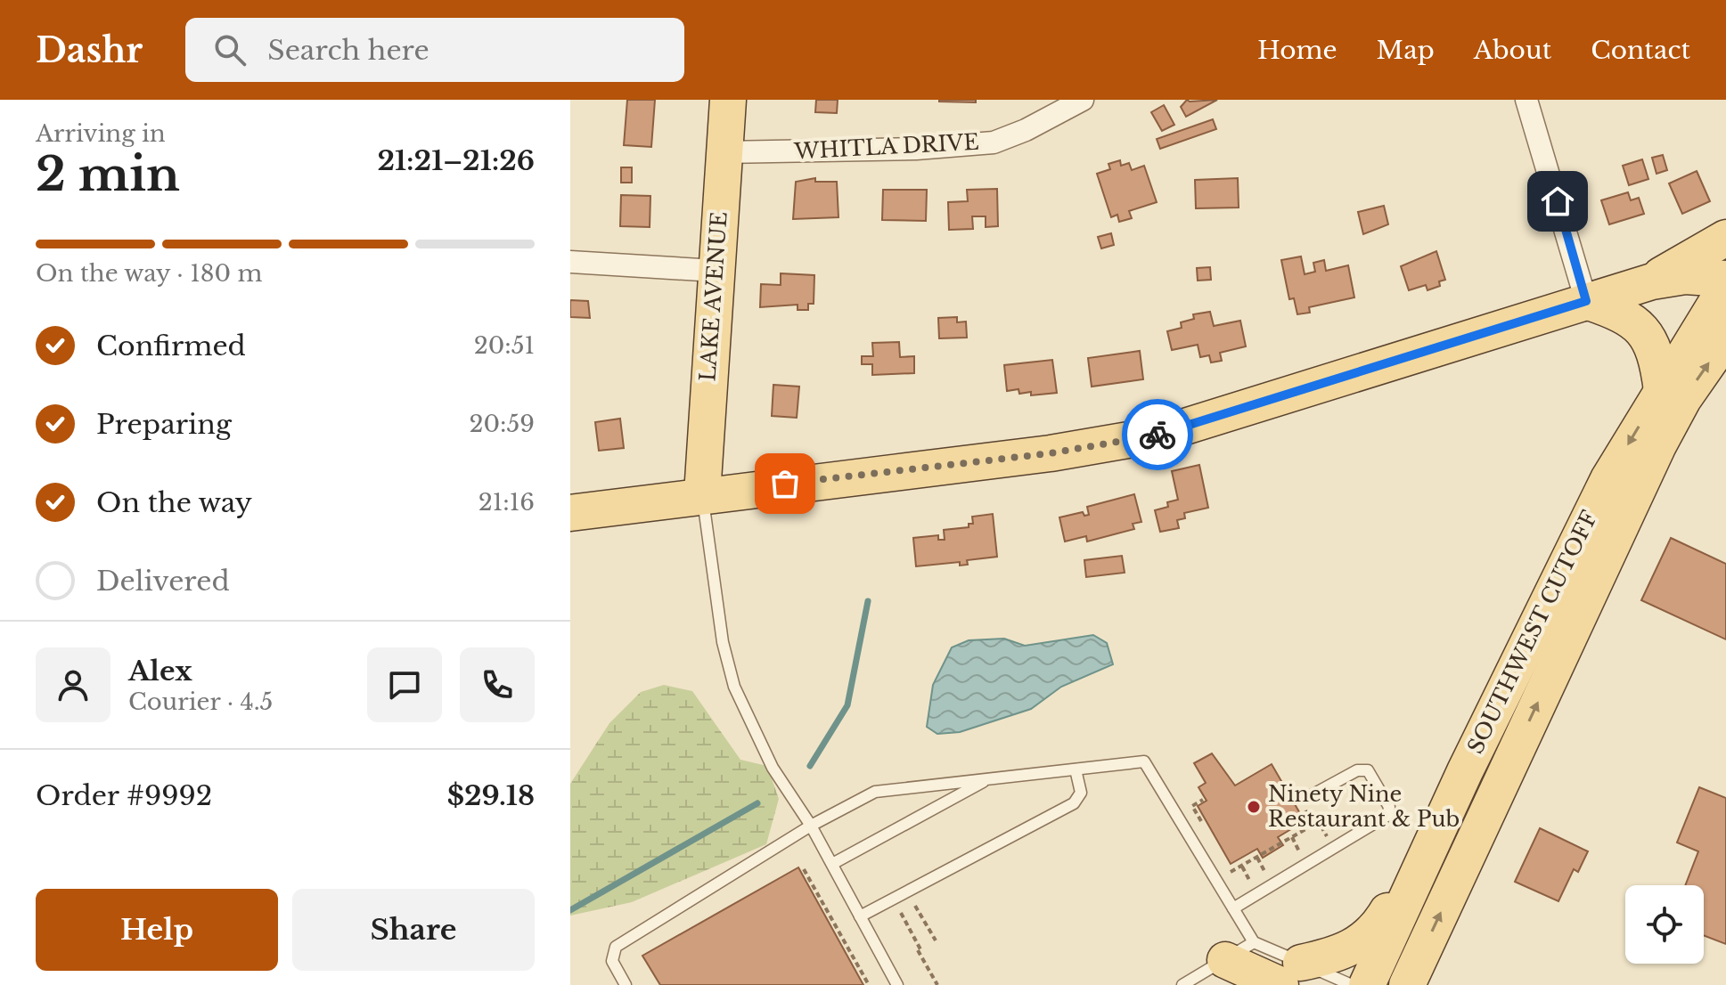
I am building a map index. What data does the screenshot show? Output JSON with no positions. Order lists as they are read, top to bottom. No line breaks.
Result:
{"streets":{"main road":["LAKE AVENUE","SOUTHWEST CUTOFF"],"street":["WHITLA DRIVE"]},"crossings":[["WHITLA DRIVE","LAKE AVENUE"]],"places":["Ninety Nine Restaurant & Pub"],"page":{"header":"Dashr","search":"Search here","nav":["Home","Map","About","Contact"],"heading":["2 min","Arriving in","21:21–21:26"],"panel":["Alex","Courier · 4.5","Order #9992","$29.18"],"bar":"On the way · 180 m","list":[["Confirmed","20:51"],["Preparing","20:59"],["On the way","21:16"],"Delivered"],"buttons":["Help","Share"]}}
